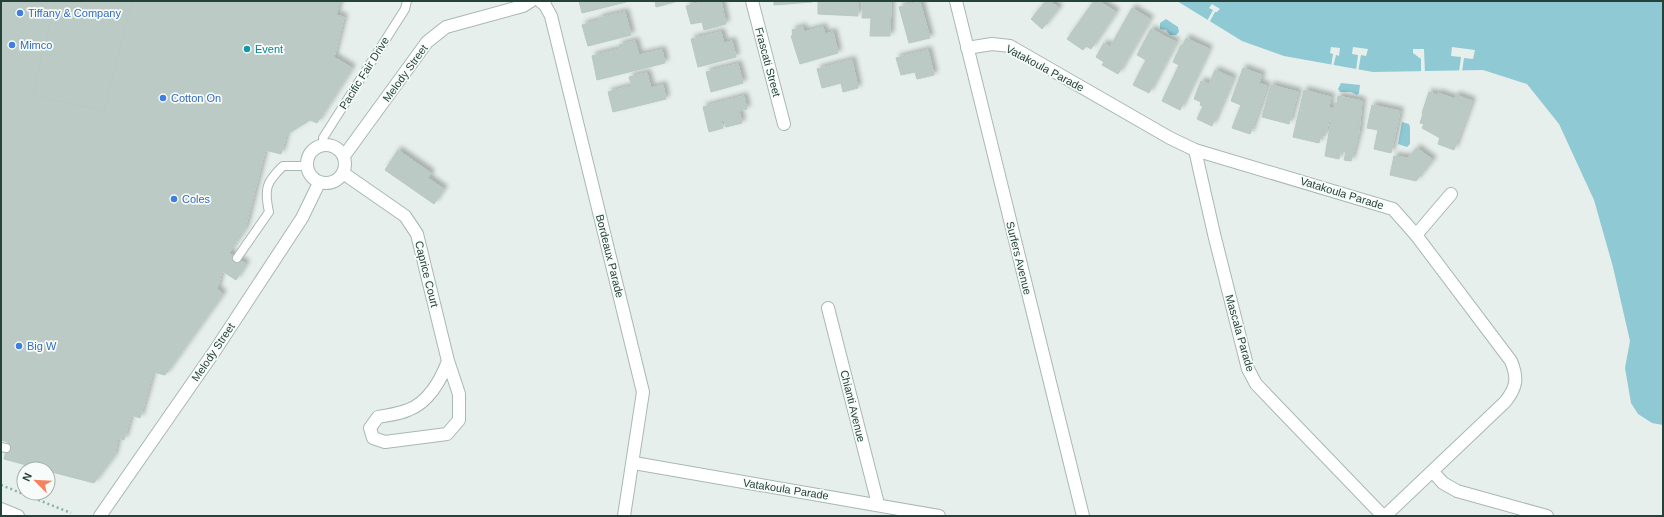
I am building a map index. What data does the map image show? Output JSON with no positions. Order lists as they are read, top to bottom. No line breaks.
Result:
{"streets":{"street":["Frascati Street","Vatakoula Parade","Melody Street","Bordeaux Parade","Surfers Avenue","Caprice Court","Mascala Parade","Chianti Avenue"],"lane":["Pacific Fair Drive"]},"crossings":[["Vatakoula Parade","Bordeaux Parade"],["Vatakoula Parade","Surfers Avenue"],["Vatakoula Parade","Mascala Parade"],["Vatakoula Parade","Chianti Avenue"],["Pacific Fair Drive","Melody Street"],["Pacific Fair Drive","Caprice Court"],["Melody Street","Caprice Court"]],"places":["Tiffany & Company","Mimco","Event","Cotton On","Coles","Big W"],"north":"top left"}
